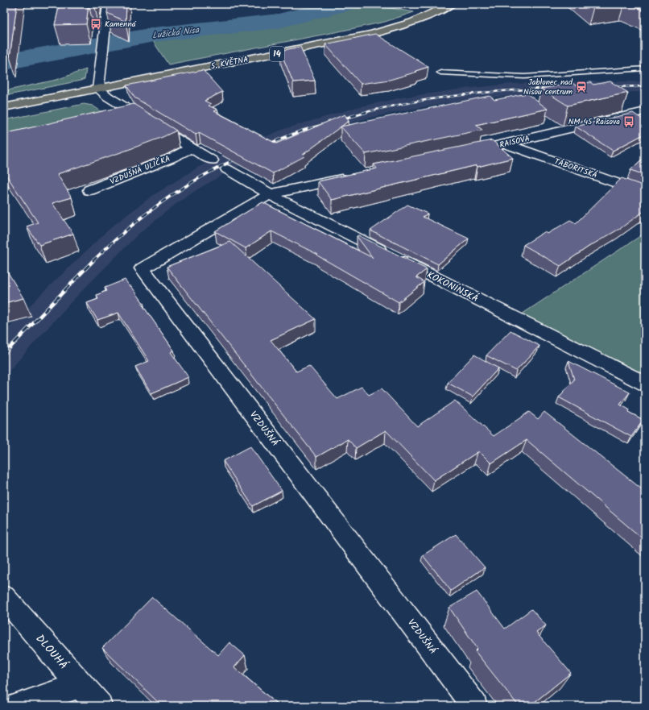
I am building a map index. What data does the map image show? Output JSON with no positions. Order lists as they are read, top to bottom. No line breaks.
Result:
{"streets":{"main road":["14","5. KVĚTNA"],"street":["RAISOVA","TÁBORITSKÁ","VZDUŠNÁ ULIČKA","KOKONÍNSKÁ","VZDUŠNÁ","DLOUHÁ"]},"crossings":[["RAISOVA","TÁBORITSKÁ"],["KOKONÍNSKÁ","VZDUŠNÁ"]],"water":["Lužická Nisa"],"places":{"bus stop":["Kamenná","NM 45 Raisova"],"station":["Jablonec nad Nisou centrum"]}}
